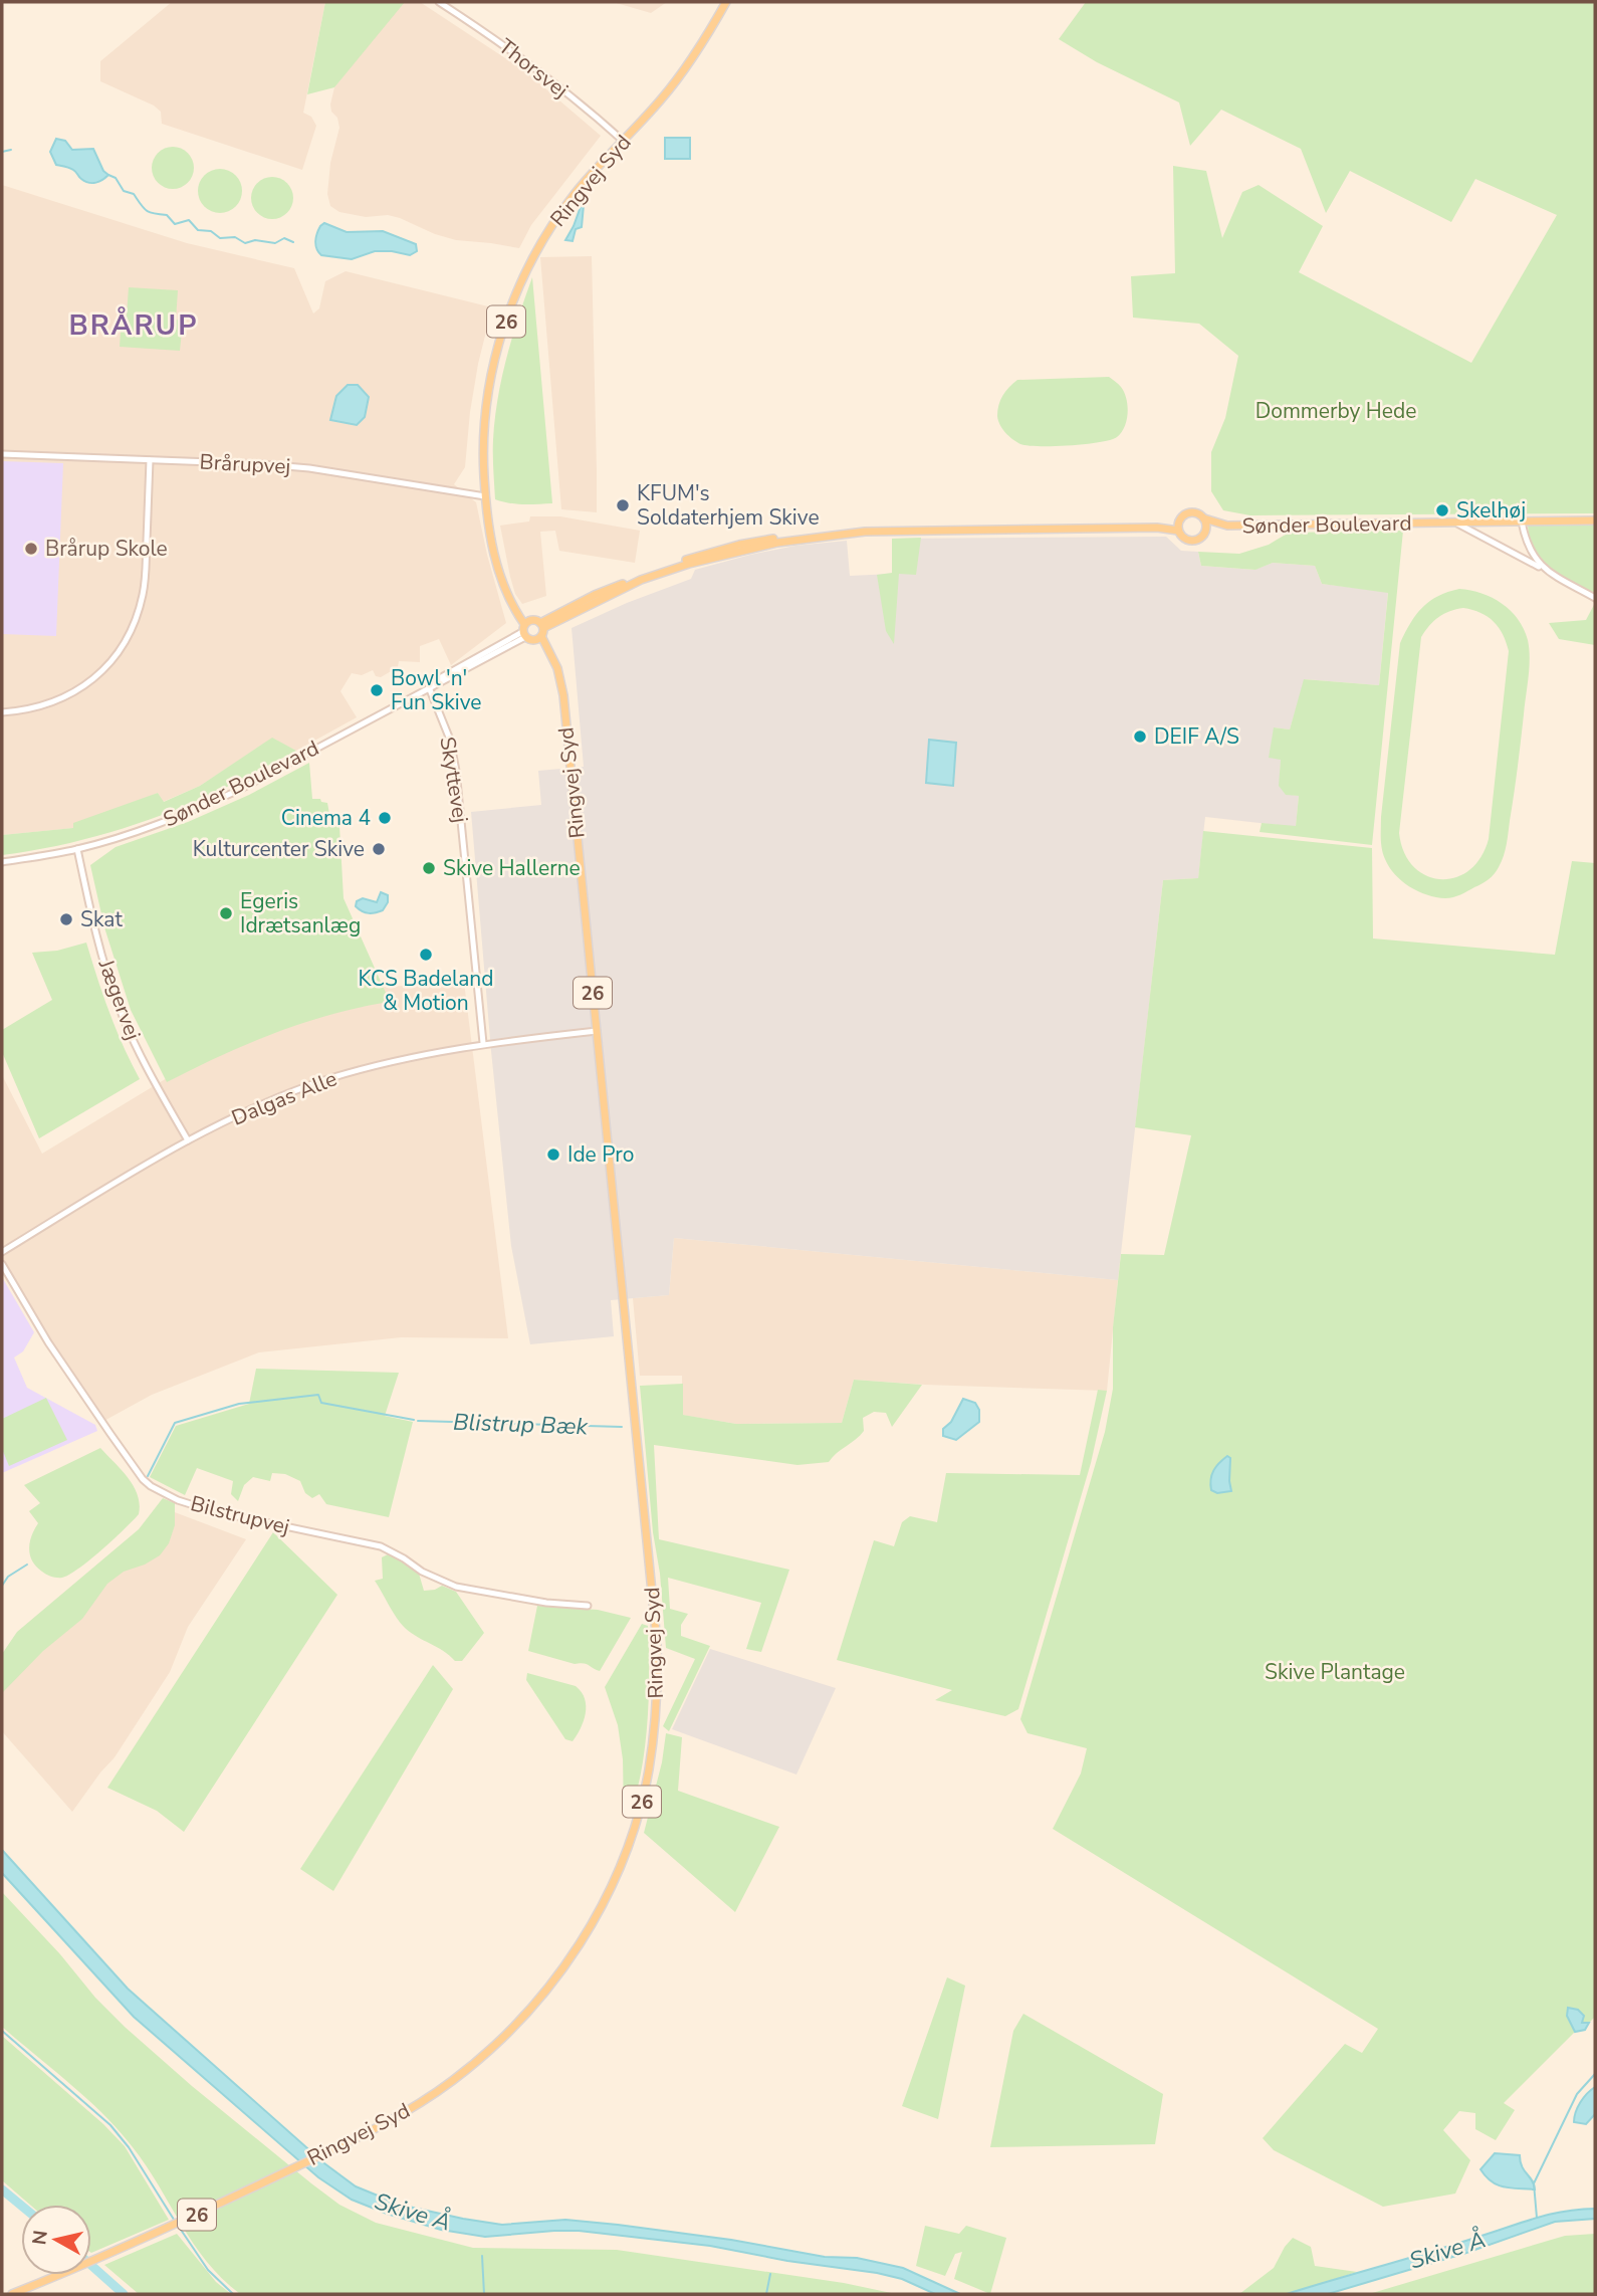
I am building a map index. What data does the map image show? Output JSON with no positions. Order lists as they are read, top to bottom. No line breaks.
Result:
{"streets":{"main road":["Ringvej Syd","26","Sønder Boulevard"],"street":["Thorsvej","Brårupvej","Skyttevej","Jægervej","Dalgas Alle","Bilstrupvej"]},"crossings":[["Thorsvej","Ringvej Syd"],["Ringvej Syd","26"],["Ringvej Syd","Brårupvej"],["Ringvej Syd","Sønder Boulevard"],["Ringvej Syd","Dalgas Alle"],["26","Sønder Boulevard"],["Sønder Boulevard","Skyttevej"],["Sønder Boulevard","Jægervej"],["Skyttevej","Dalgas Alle"],["Jægervej","Dalgas Alle"]],"districts":["BRÅRUP"],"water":["Blistrup Bæk","Skive Å"],"parks":["Dommerby Hede","Skive Plantage"],"places":["KFUM's Soldaterhjem Skive","Skelhøj","Brårup Skole","Bowl 'n' Fun Skive","DEIF A/S","Cinema 4","Kulturcenter Skive","Skive Hallerne","Egeris Idrætsanlæg","Skat","KCS Badeland & Motion","Ide Pro"],"north":"left"}
